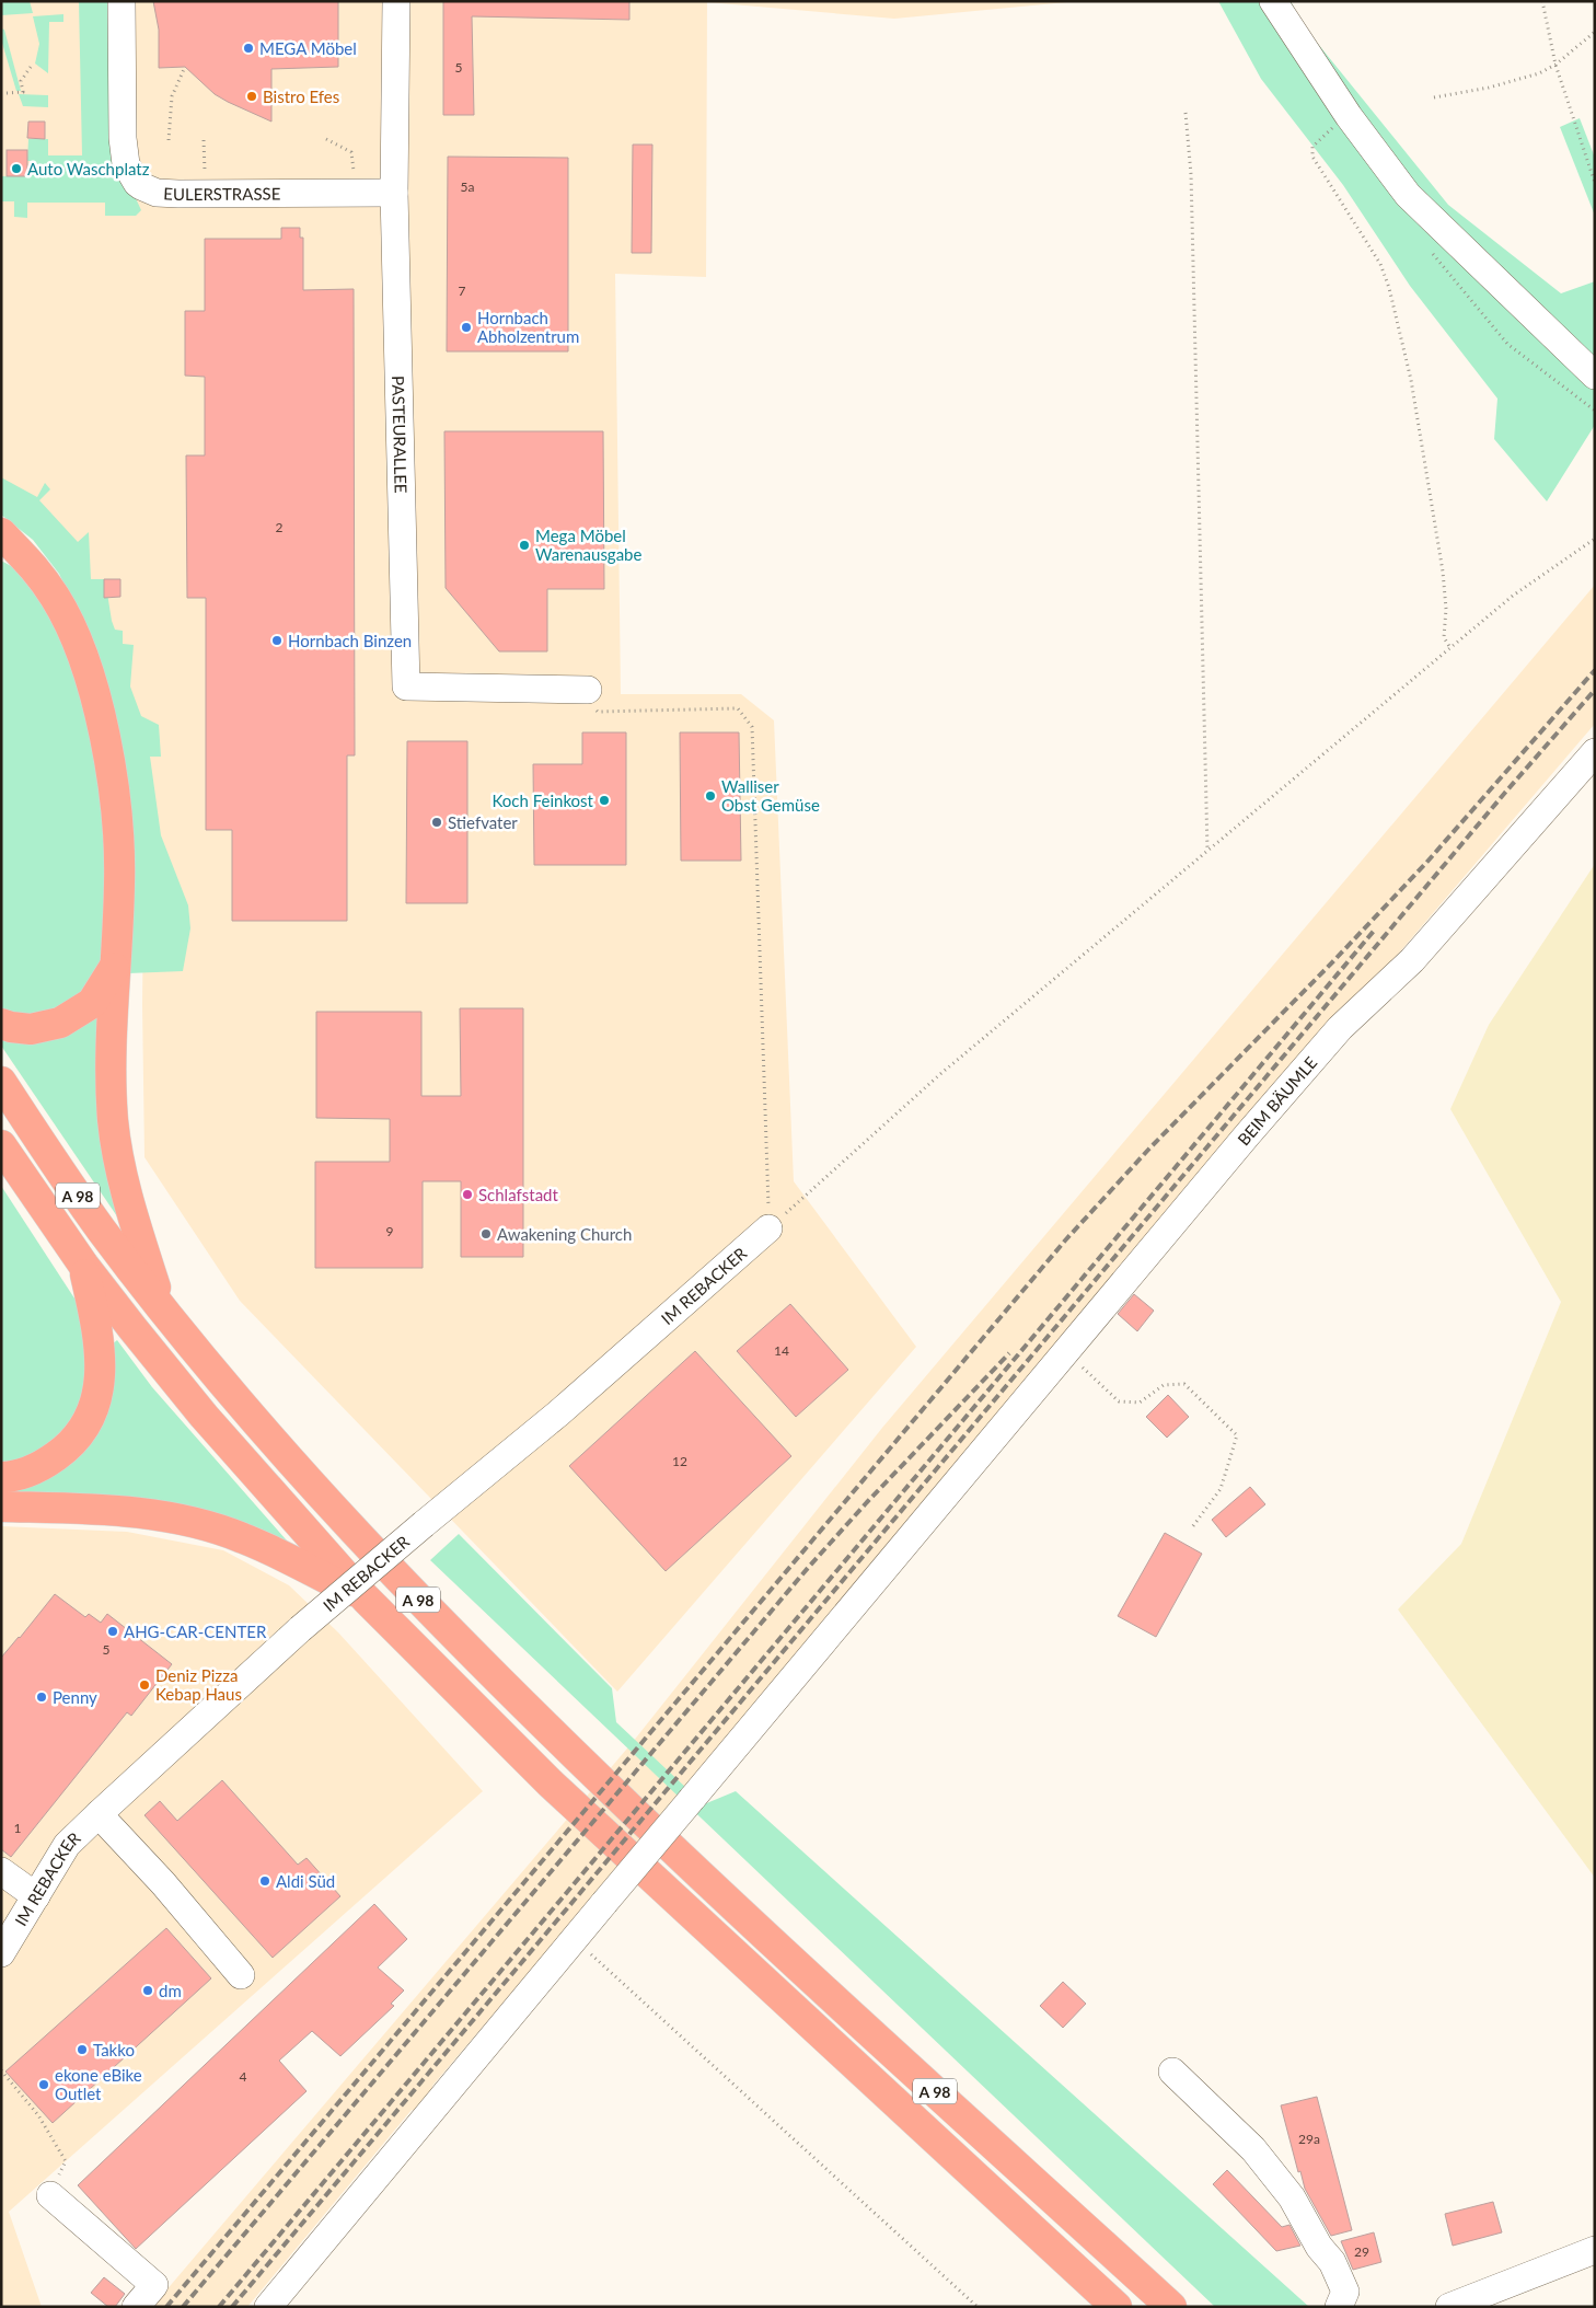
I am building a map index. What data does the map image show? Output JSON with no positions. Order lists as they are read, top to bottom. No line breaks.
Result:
{"streets":{"highway":["A 98"],"street":["EULERSTRASSE","PASTEURALLEE","BEIM BÄUMLE","IM REBACKER"]},"crossings":[["EULERSTRASSE","PASTEURALLEE"]],"places":["MEGA Möbel","Bistro Efes","Auto Waschplatz","Hornbach Abholzentrum","Mega Möbel Warenausgabe","Hornbach Binzen","Walliser Obst Gemüse","Koch Feinkost","Stiefvater","Schlafstadt","Awakening Church","AHG-CAR-CENTER","Deniz Pizza Kebap Haus","Penny","Aldi Süd","dm","Takko","ekone eBike Outlet"],"house_numbers":["5","5a","7","2","9","14","12","5","1","4","29a","29"]}
